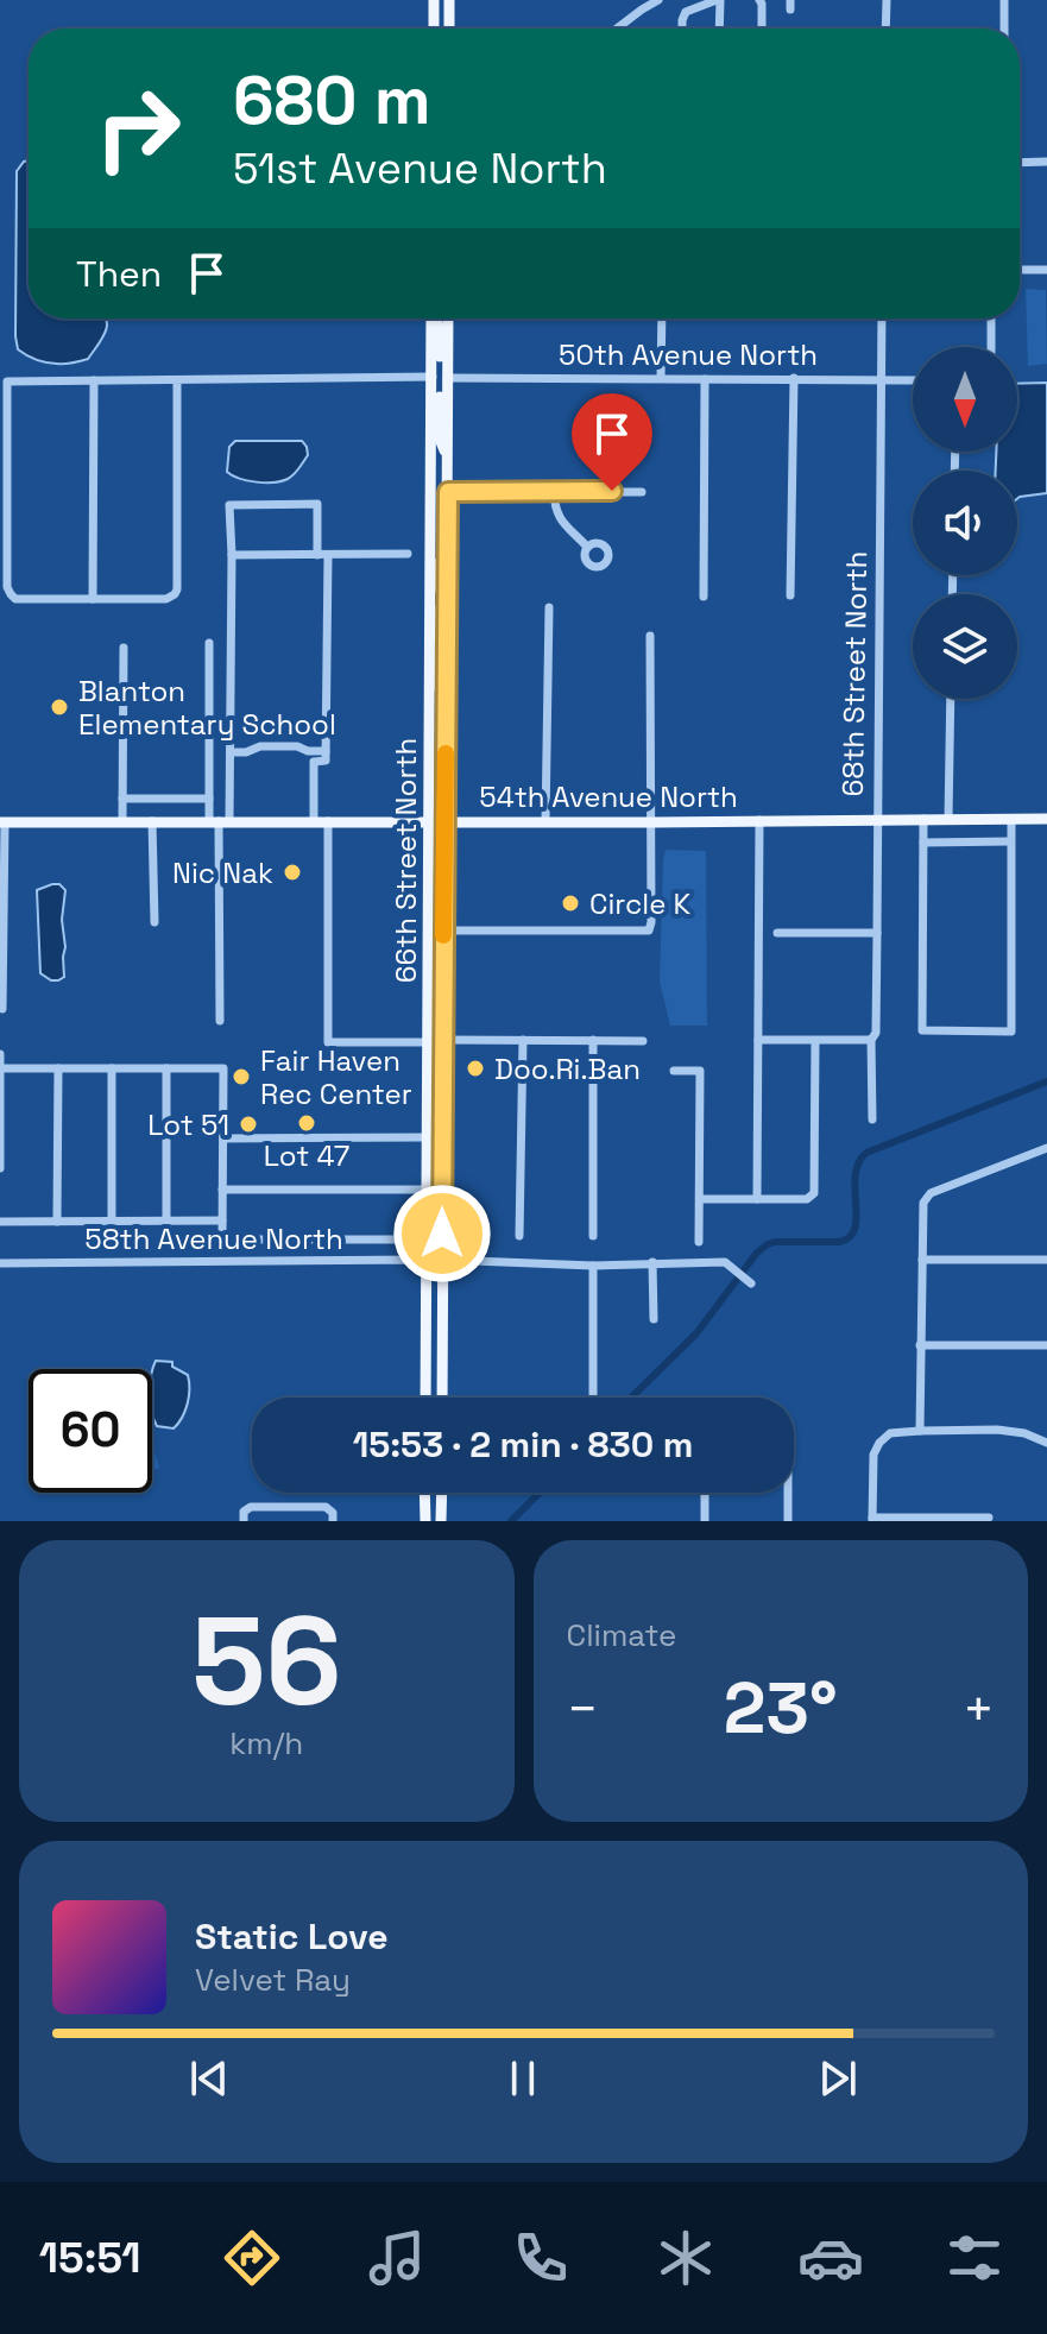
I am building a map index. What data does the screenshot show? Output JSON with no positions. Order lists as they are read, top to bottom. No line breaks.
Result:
{"streets":{"main road":["54th Avenue North","66th Street North"],"street":["50th Avenue North","68th Street North","58th Avenue North"]},"crossings":[["50th Avenue North","68th Street North"],["50th Avenue North","66th Street North"],["68th Street North","54th Avenue North"],["54th Avenue North","66th Street North"],["66th Street North","58th Avenue North"]],"places":["Blanton Elementary School","Nic Nak","Circle K","Doo.Ri.Ban","Fair Haven Rec Center","Lot 47","Lot 51"],"north":"bottom","page":{"turn":["680 m","51st Avenue North"],"then":"Then","limit":"60","trip":"15:53 · 2 min · 830 m","tile":[["56","km/h"],"Climate"],"heat":["−","23°","+"],"song":["Static Love","Velvet Ray"],"tabs":"15:51"}}
